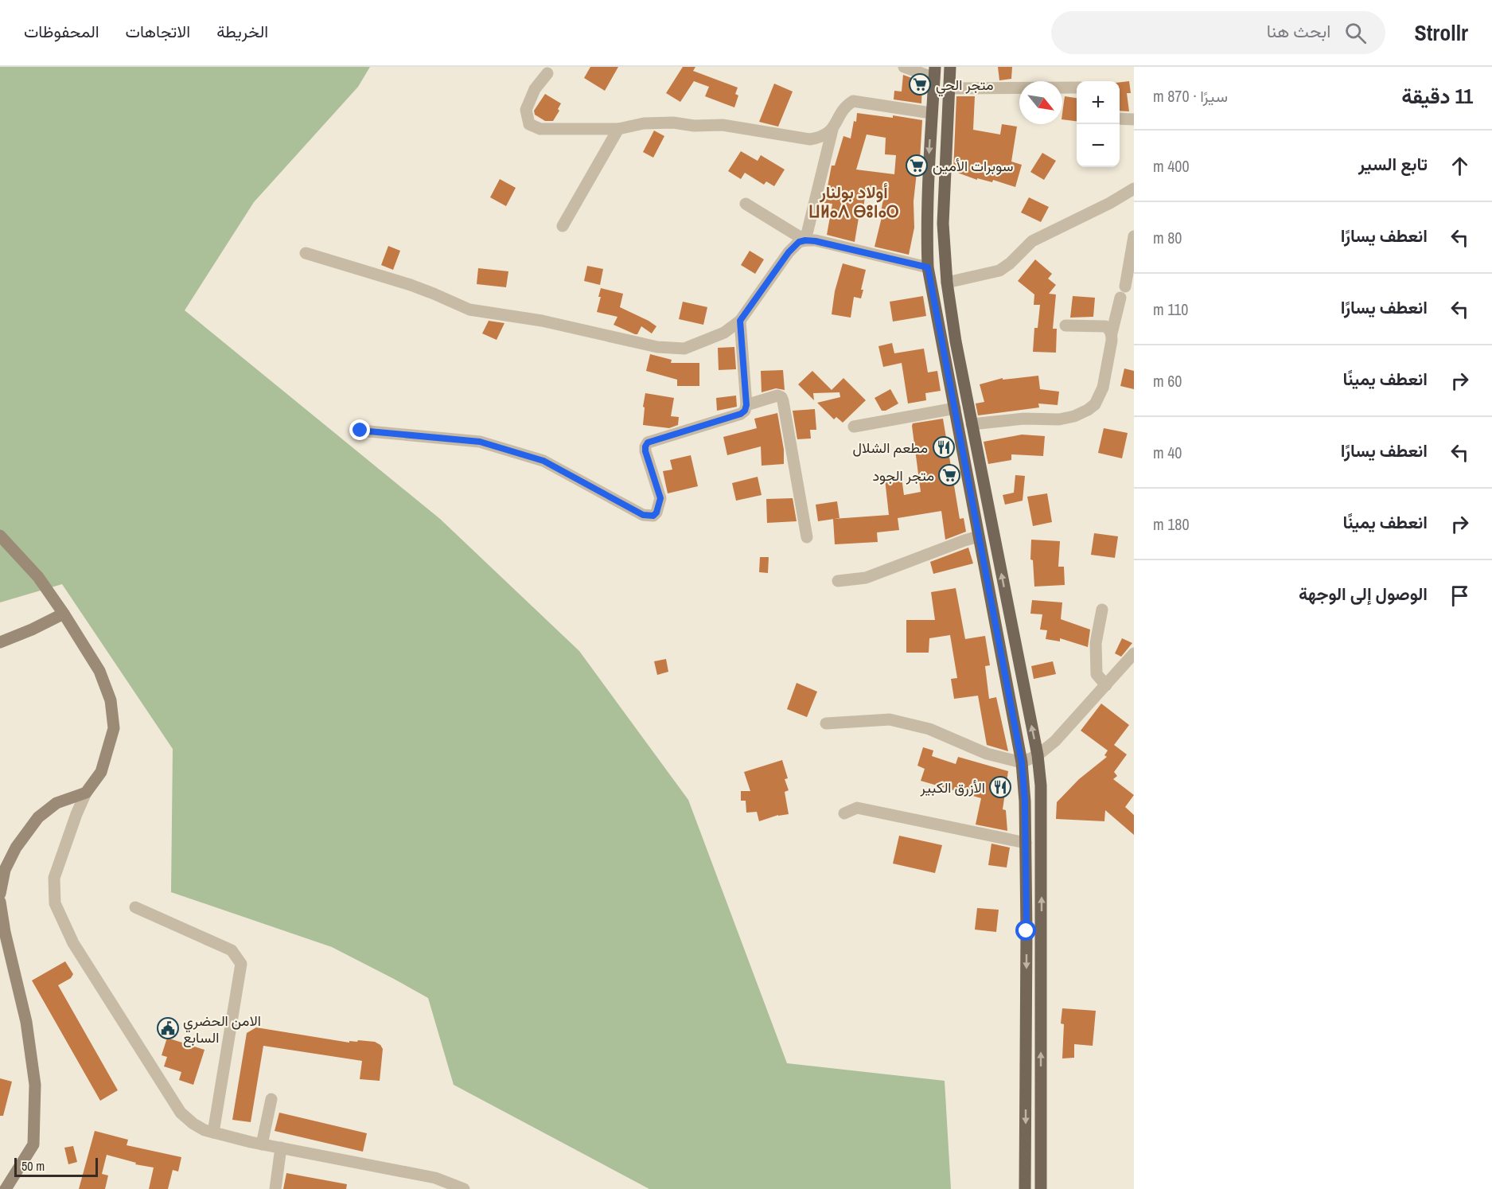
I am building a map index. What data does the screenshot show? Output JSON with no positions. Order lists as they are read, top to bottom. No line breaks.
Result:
{"districts":["أولاد بولنار ⵡⵍⴰⴷ ⴱⵓⵏⴰⵔ"],"places":{"supermarket":["متجر الحي","سوبرات الأمين","متجر الجود"],"restaurant":["مطعم الشلال","الأزرق الكبير"],"public building":["الامن الحضري السابع"]},"scale_bar":"50 m","north":"bottom right","page":{"header":"Strollr","search":"ابحث هنا","nav":["الخريطة","الاتجاهات","المحفوظات"],"heading":["11 دقيقة","سيرًا · 870 m"],"map_buttons":["+","−"],"list":[["تابع السير","400 m"],["انعطف يسارًا","80 m"],["انعطف يسارًا","110 m"],["انعطف يمينًا","60 m"],["انعطف يسارًا","40 m"],["انعطف يمينًا","180 m"],"الوصول إلى الوجهة"],"scale":"50 m"}}
